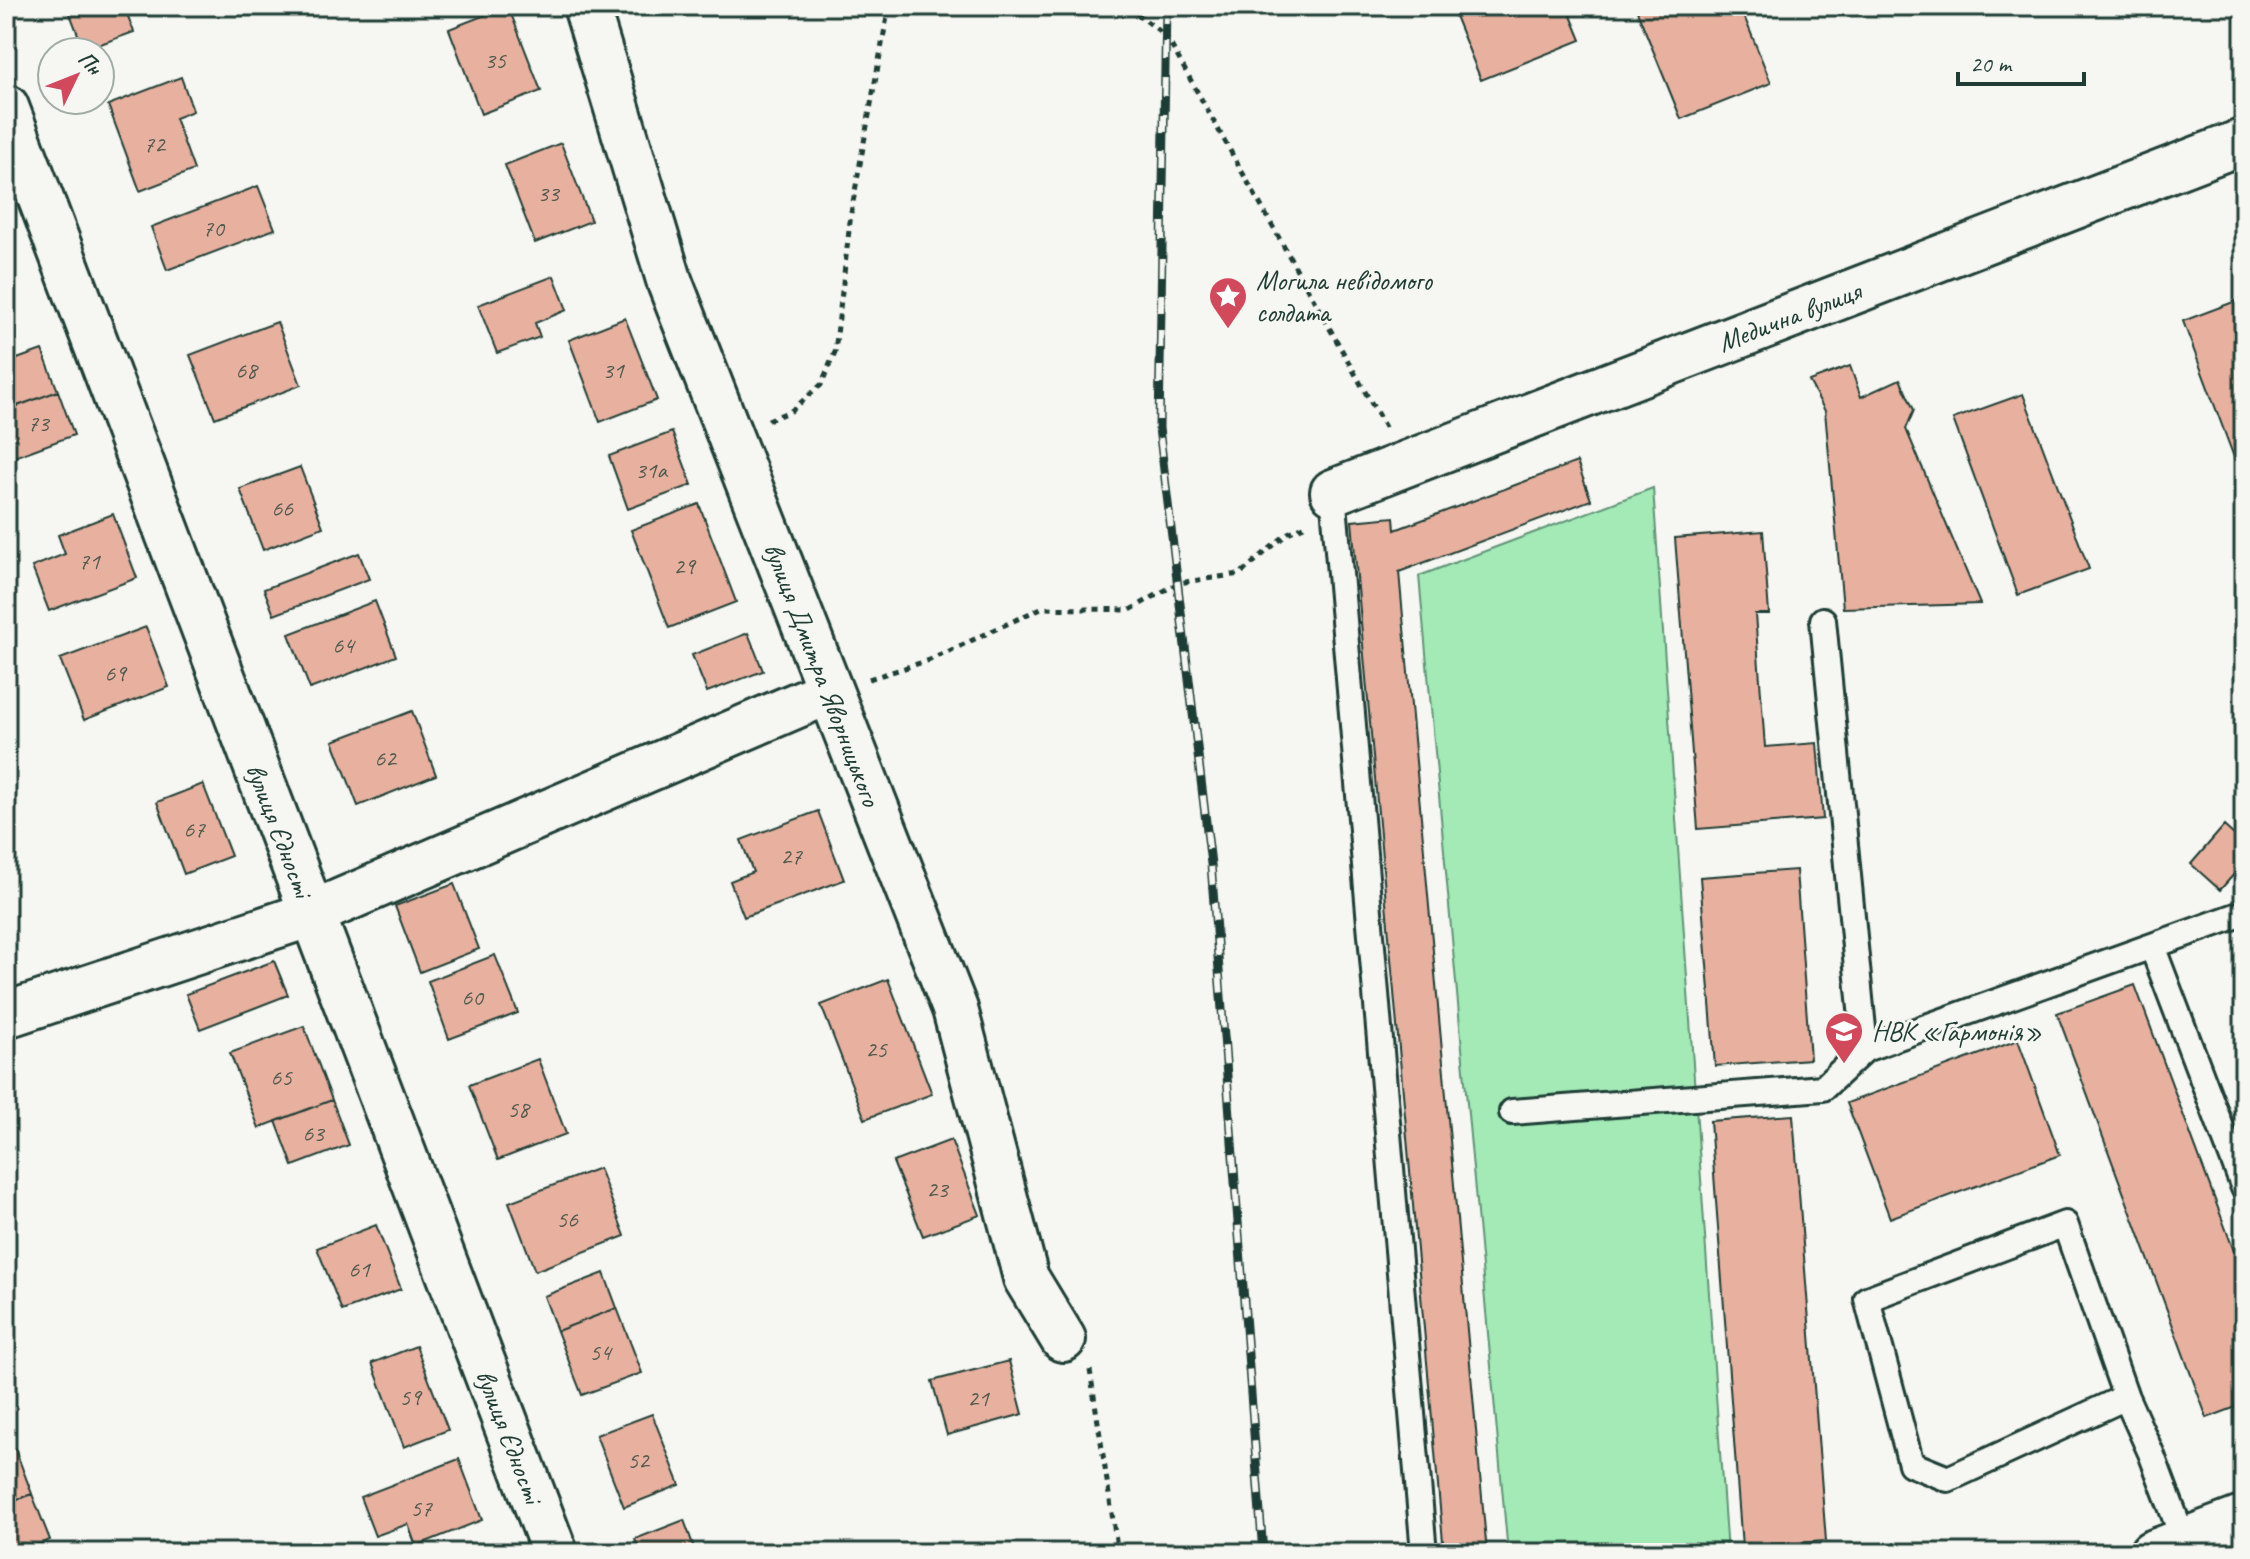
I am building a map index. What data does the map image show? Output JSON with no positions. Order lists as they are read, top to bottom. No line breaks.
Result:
{"streets":{"street":["Медична вулиця","вулиця Дмитра Яворницького","вулиця Єдності"]},"places":{"place":["Могила невідомого солдата"],"school or university":["НВК «Гармонія»"]},"house_numbers":["35","72","33","70","68","31","73","31а","66","71","29","64","69","62","67","27","60","25","65","58","63","23","56","61","54","59","21","52","57"],"scale_bar":"20 m","north":"top right"}
